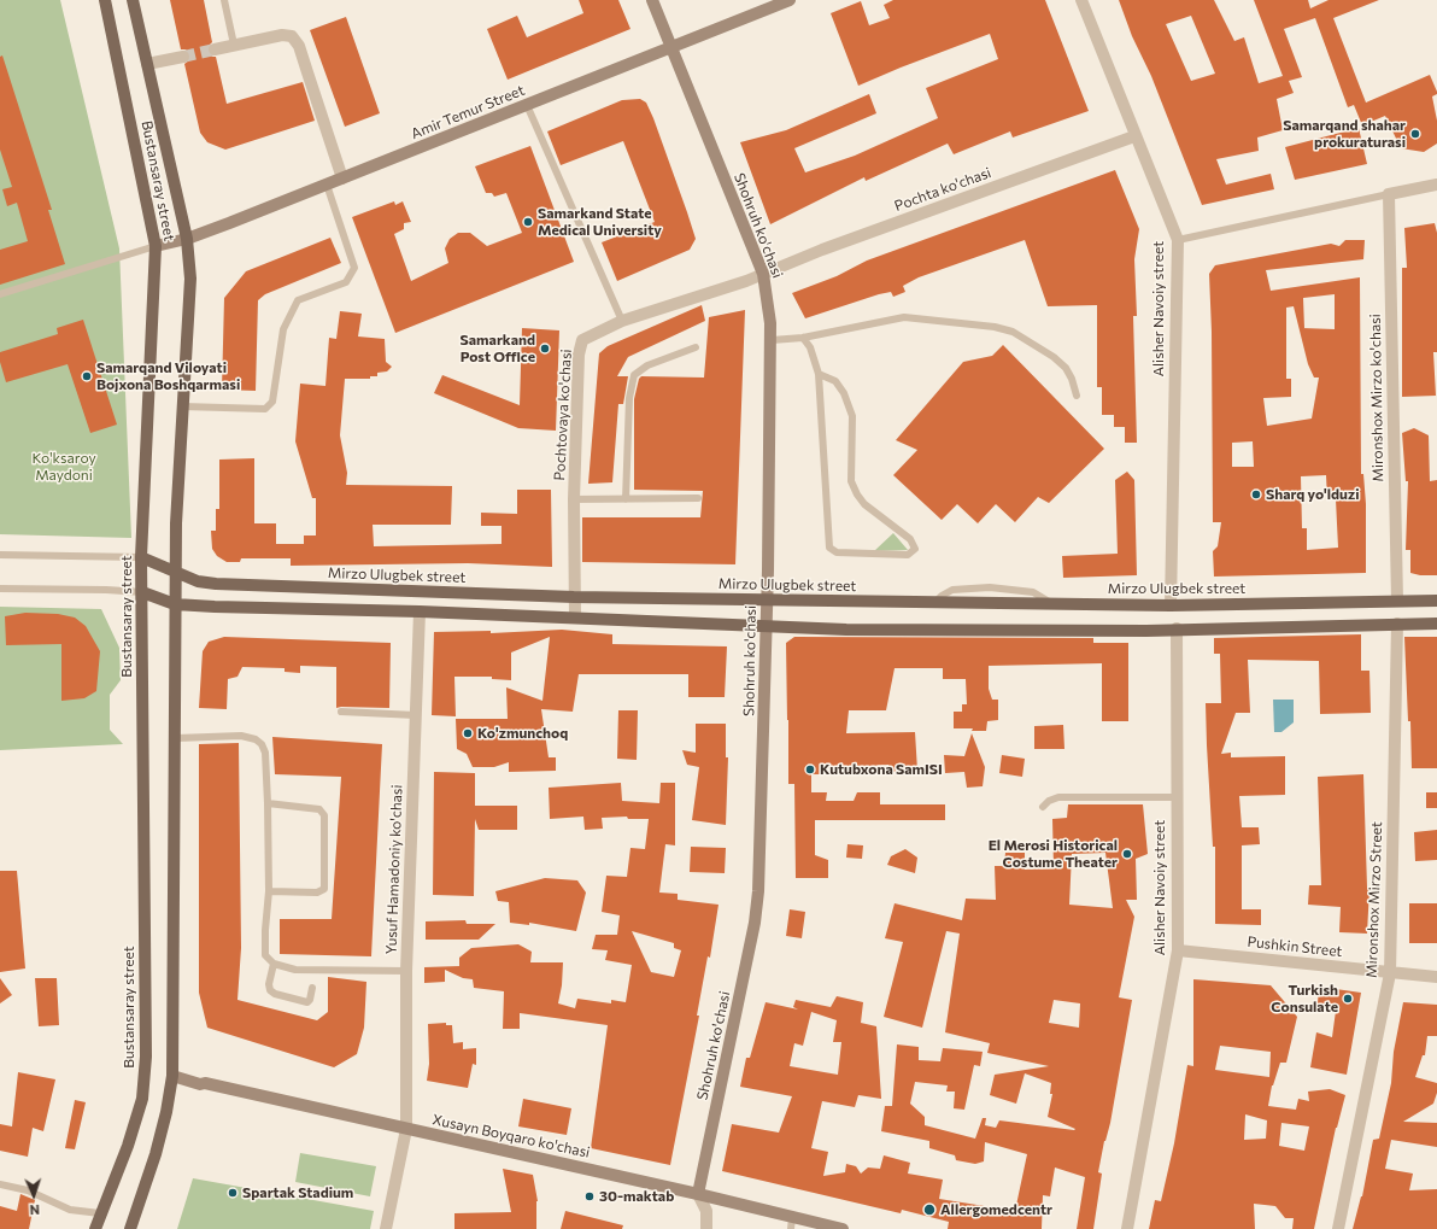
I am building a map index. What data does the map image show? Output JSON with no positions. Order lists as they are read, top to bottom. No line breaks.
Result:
{"streets":{"main road":["Amir Temur Street","Bustansaray street","Shohruh ko'chasi","Mirzo Ulugbek street","Xusayn Boyqaro ko'chasi"],"street":["Pochta ko'chasi","Alisher Navoiy street","Mironshox Mirzo ko'chasi","Pochtovaya ko'chasi","Yusuf Hamadoniy ko'chasi","Mironshox Mirzo Street","Pushkin Street"]},"crossings":[["Amir Temur Street","Bustansaray street"],["Amir Temur Street","Shohruh ko'chasi"],["Bustansaray street","Mirzo Ulugbek street"],["Bustansaray street","Xusayn Boyqaro ko'chasi"],["Pochta ko'chasi","Shohruh ko'chasi"],["Pochta ko'chasi","Alisher Navoiy street"],["Pochta ko'chasi","Pochtovaya ko'chasi"],["Shohruh ko'chasi","Pochtovaya ko'chasi"],["Shohruh ko'chasi","Mirzo Ulugbek street"],["Shohruh ko'chasi","Xusayn Boyqaro ko'chasi"],["Alisher Navoiy street","Mirzo Ulugbek street"],["Alisher Navoiy street","Pushkin Street"],["Mironshox Mirzo ko'chasi","Mirzo Ulugbek street"],["Pochtovaya ko'chasi","Mirzo Ulugbek street"],["Yusuf Hamadoniy ko'chasi","Xusayn Boyqaro ko'chasi"],["Mironshox Mirzo Street","Pushkin Street"]],"parks":["Ko'ksaroy Maydoni"],"places":["Samarqand shahar prokuraturasi","Samarkand State Medical University","Samarkand Post Office","Samarqand Viloyati Bojxona Boshqarmasi","Sharq yo'lduzi","Ko'zmunchoq","Kutubxona SamISI","El Merosi Historical Costume Theater","Turkish Consulate","Spartak Stadium","30-maktab","Allergomedcentr"],"north":"bottom"}
